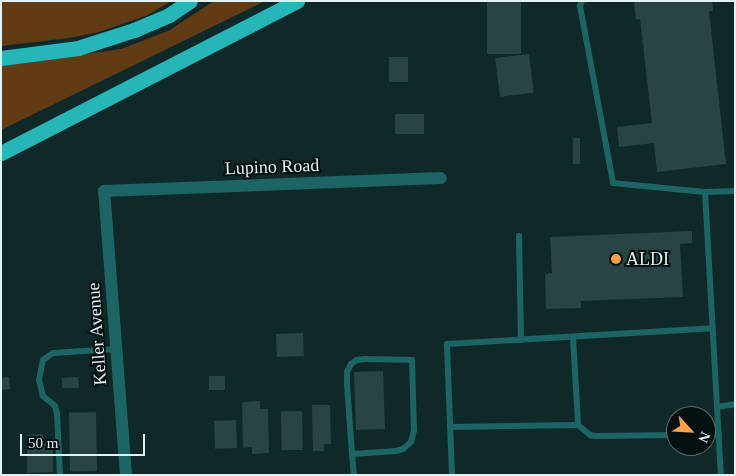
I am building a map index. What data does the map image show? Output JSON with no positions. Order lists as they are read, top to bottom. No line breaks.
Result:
{"streets":{"street":["Lupino Road","Keller Avenue"]},"crossings":[["Lupino Road","Keller Avenue"]],"places":["ALDI"],"scale_bar":"50 m","north":"bottom right"}
